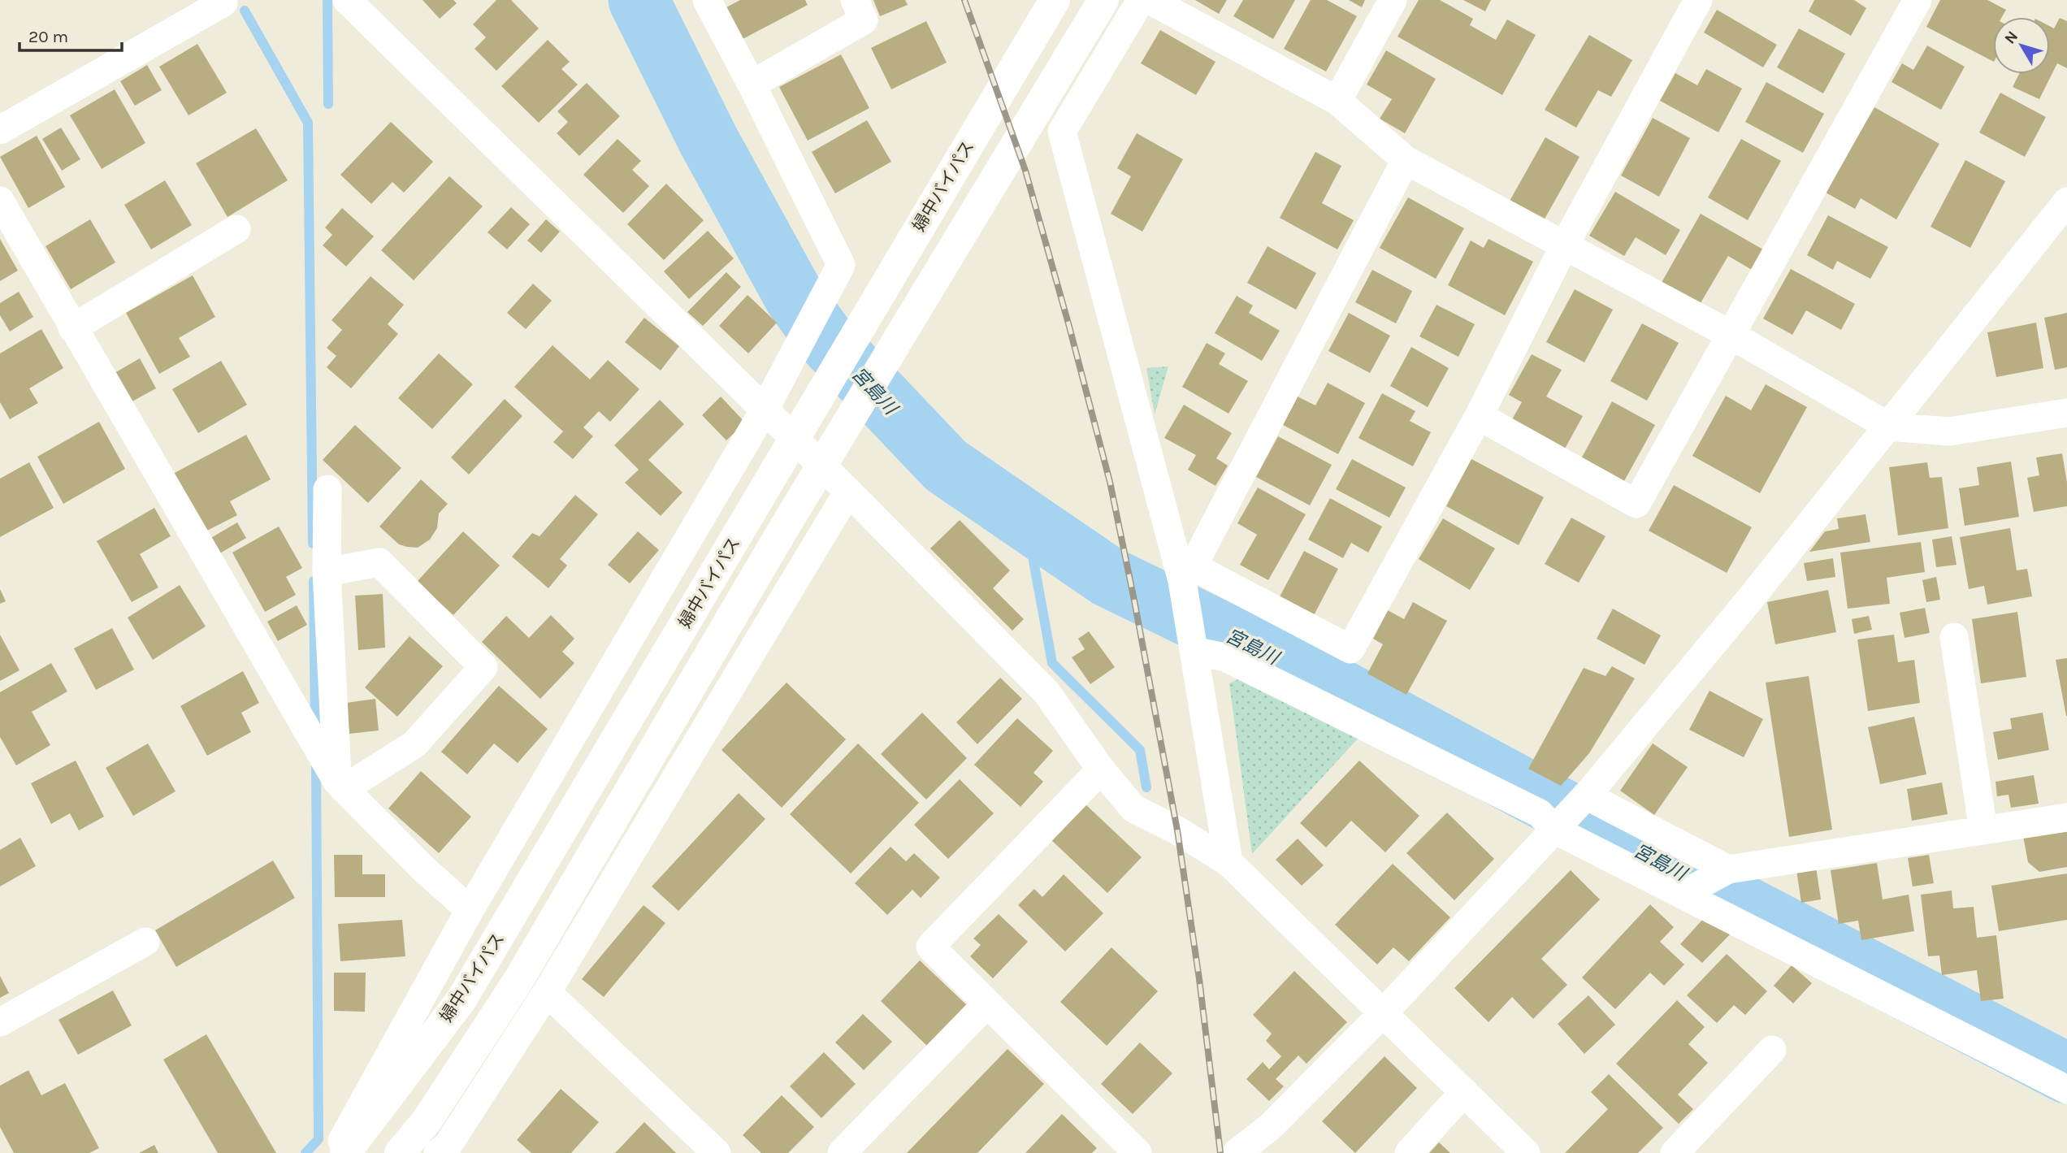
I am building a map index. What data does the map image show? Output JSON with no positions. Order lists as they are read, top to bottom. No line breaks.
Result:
{"streets":{"highway":["婦中バイパス"]},"water":["宮島川"],"scale_bar":"20 m","north":"top left"}
